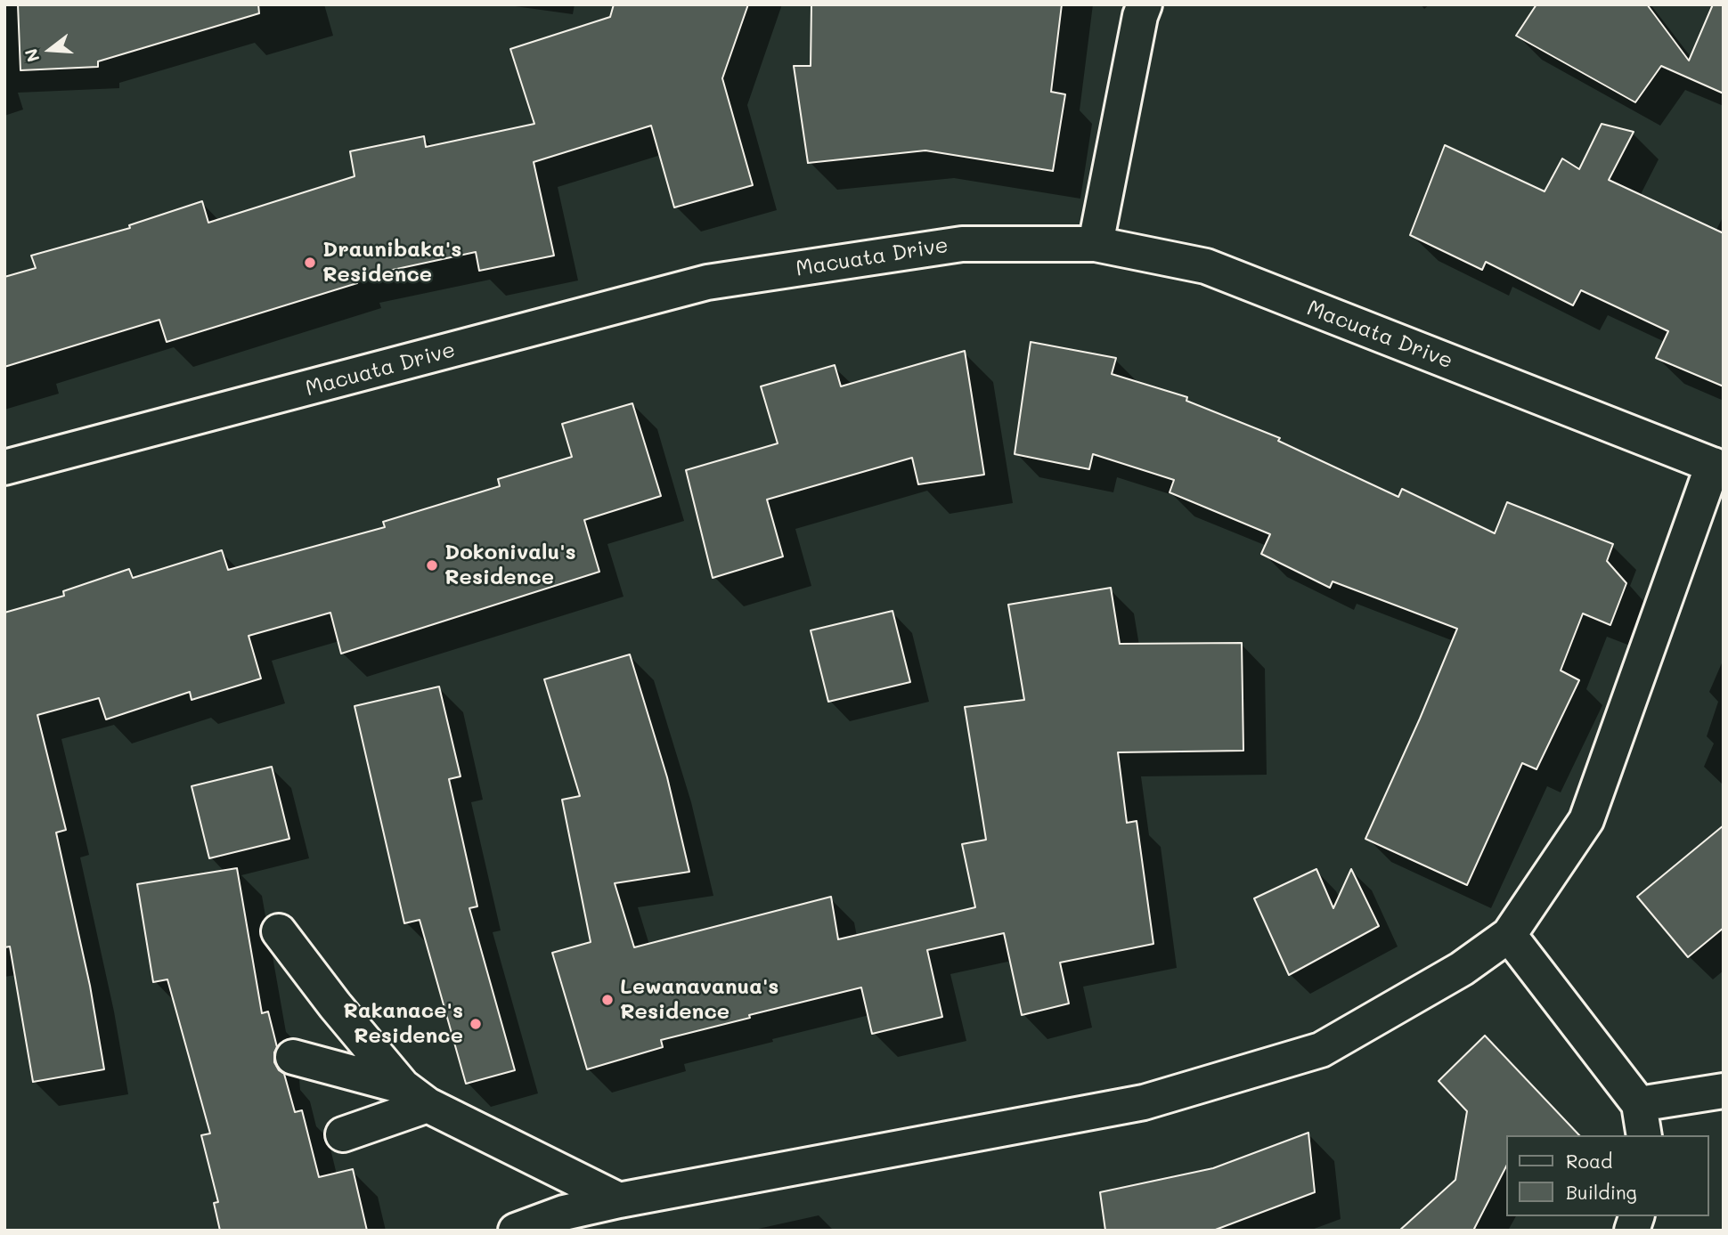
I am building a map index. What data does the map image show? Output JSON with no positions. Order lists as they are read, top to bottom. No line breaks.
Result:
{"streets":{"street":["Macuata Drive"]},"places":["Draunibaka's Residence","Dokonivalu's Residence","Lewanavanua's Residence","Rakanace's Residence"],"legend":["Road","Building"],"north":"left"}
